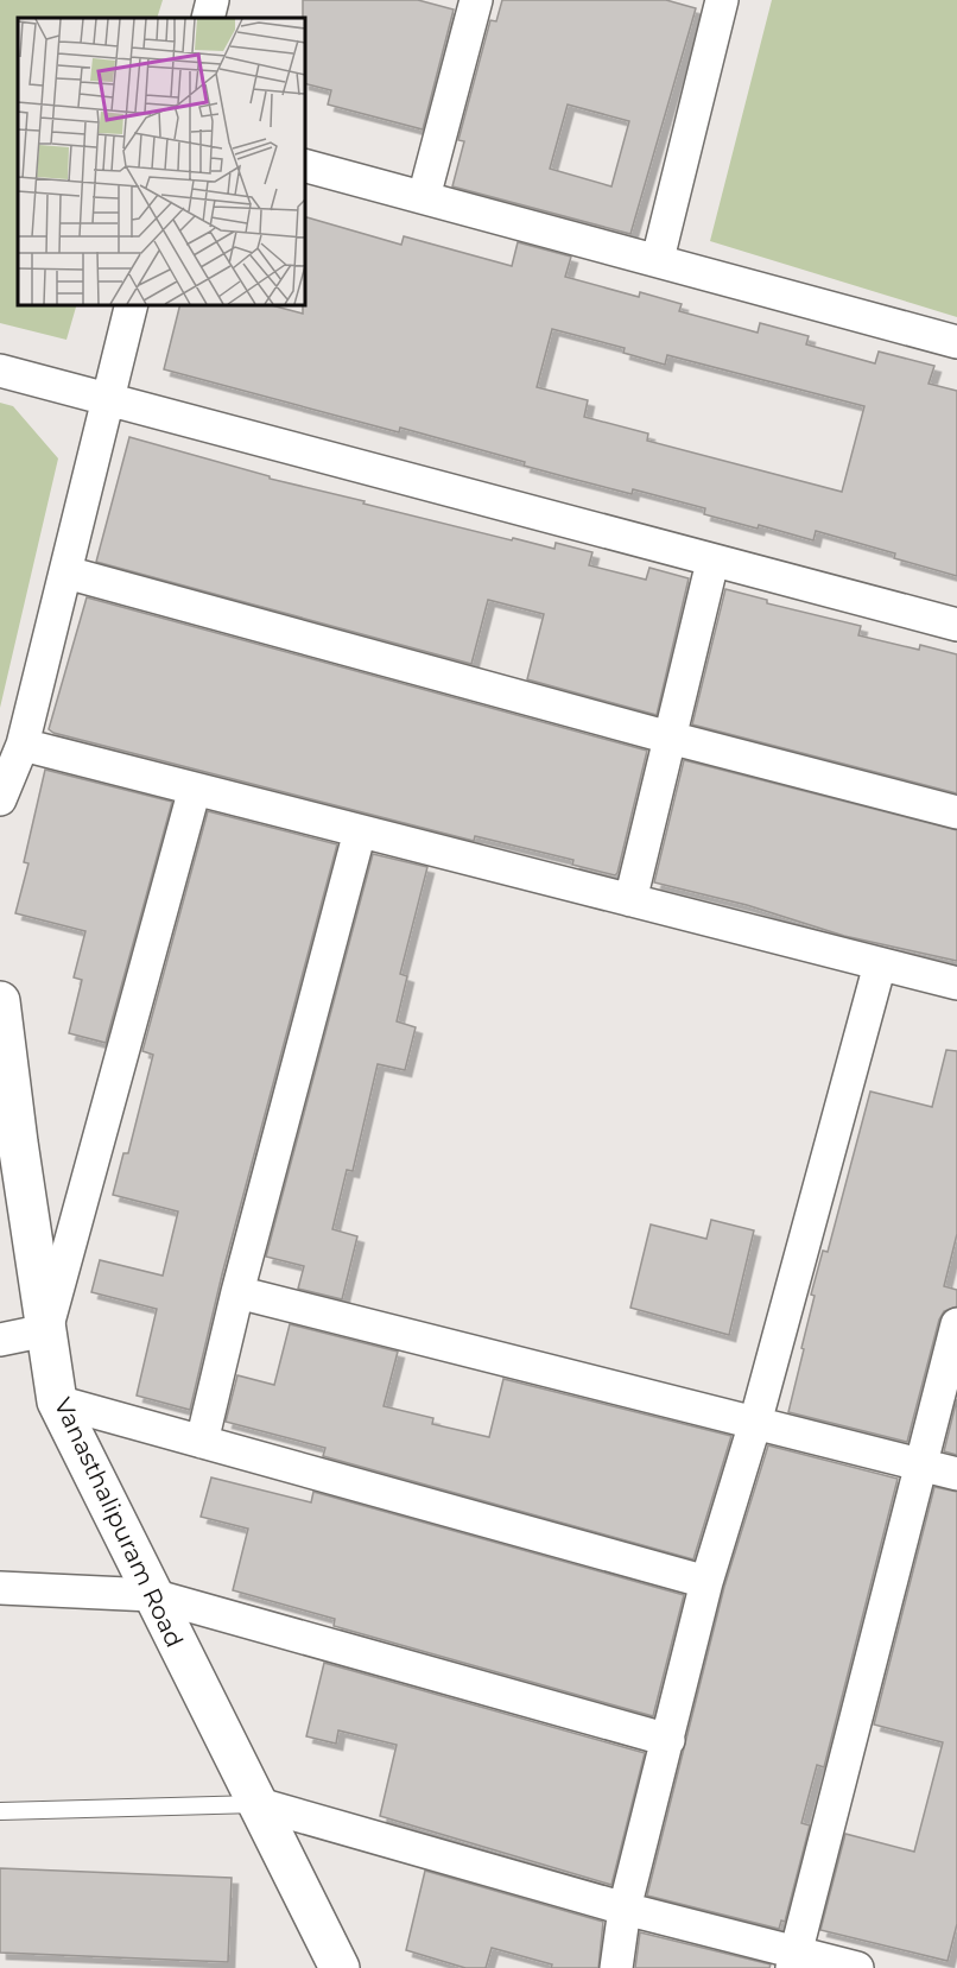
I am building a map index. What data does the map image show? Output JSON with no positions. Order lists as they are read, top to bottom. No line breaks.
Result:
{"streets":{"street":["Vanasthalipuram Road"]}}
